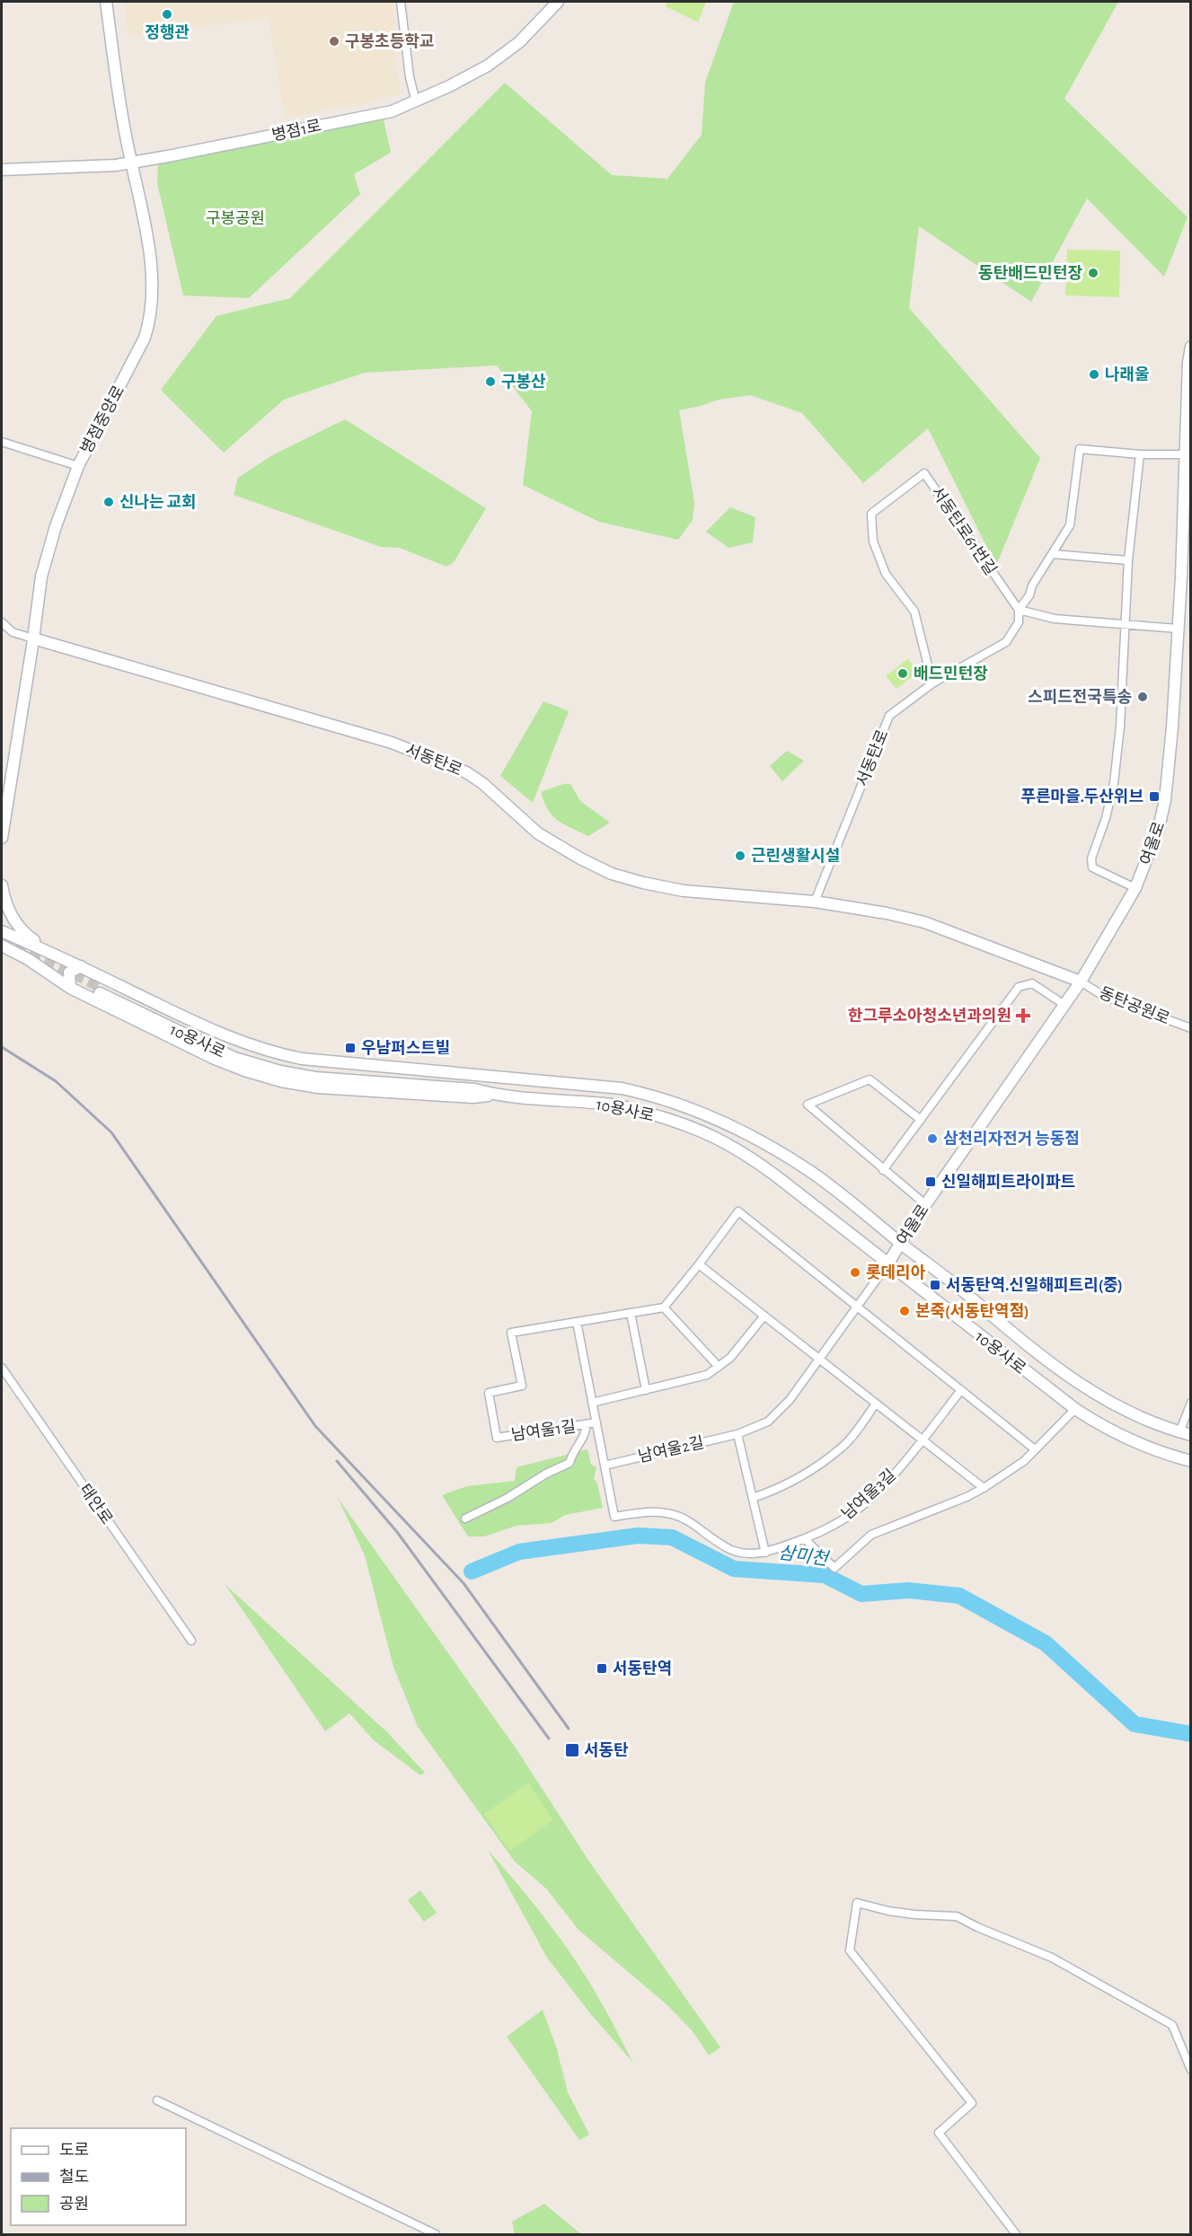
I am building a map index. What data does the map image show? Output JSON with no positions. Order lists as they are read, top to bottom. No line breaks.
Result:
{"streets":{"street":["병점1로","병점중앙로","서동탄로61번길","서동탄로","여울로","동탄공원로","10용사로","남여울1길","남여울2길","남여울3길","태안로"]},"crossings":[["병점1로","병점중앙로"],["병점중앙로","서동탄로"],["서동탄로61번길","서동탄로"],["서동탄로","여울로"],["서동탄로","동탄공원로"],["여울로","동탄공원로"],["여울로","10용사로"],["여울로","남여울2길"],["10용사로","남여울2길"],["남여울1길","남여울2길"],["남여울1길","남여울3길"],["남여울2길","남여울3길"]],"water":["삼미천"],"parks":["구봉공원"],"places":{"other":["정행관","구봉초등학교","동탄배드민턴장","나래울","구봉산","신나는 교회","배드민턴장","스피드전국특송","근린생활시설","삼천리자전거 능동점","롯데리아","본죽(서동탄역점)"],"transit":["푸른마을.두산위브","우남퍼스트빌","신일해피트라이파트","서동탄역.신일해피트리(중)","서동탄역","서동탄"],"health":["한그루소아청소년과의원"]},"legend":["도로","철도","공원"]}
